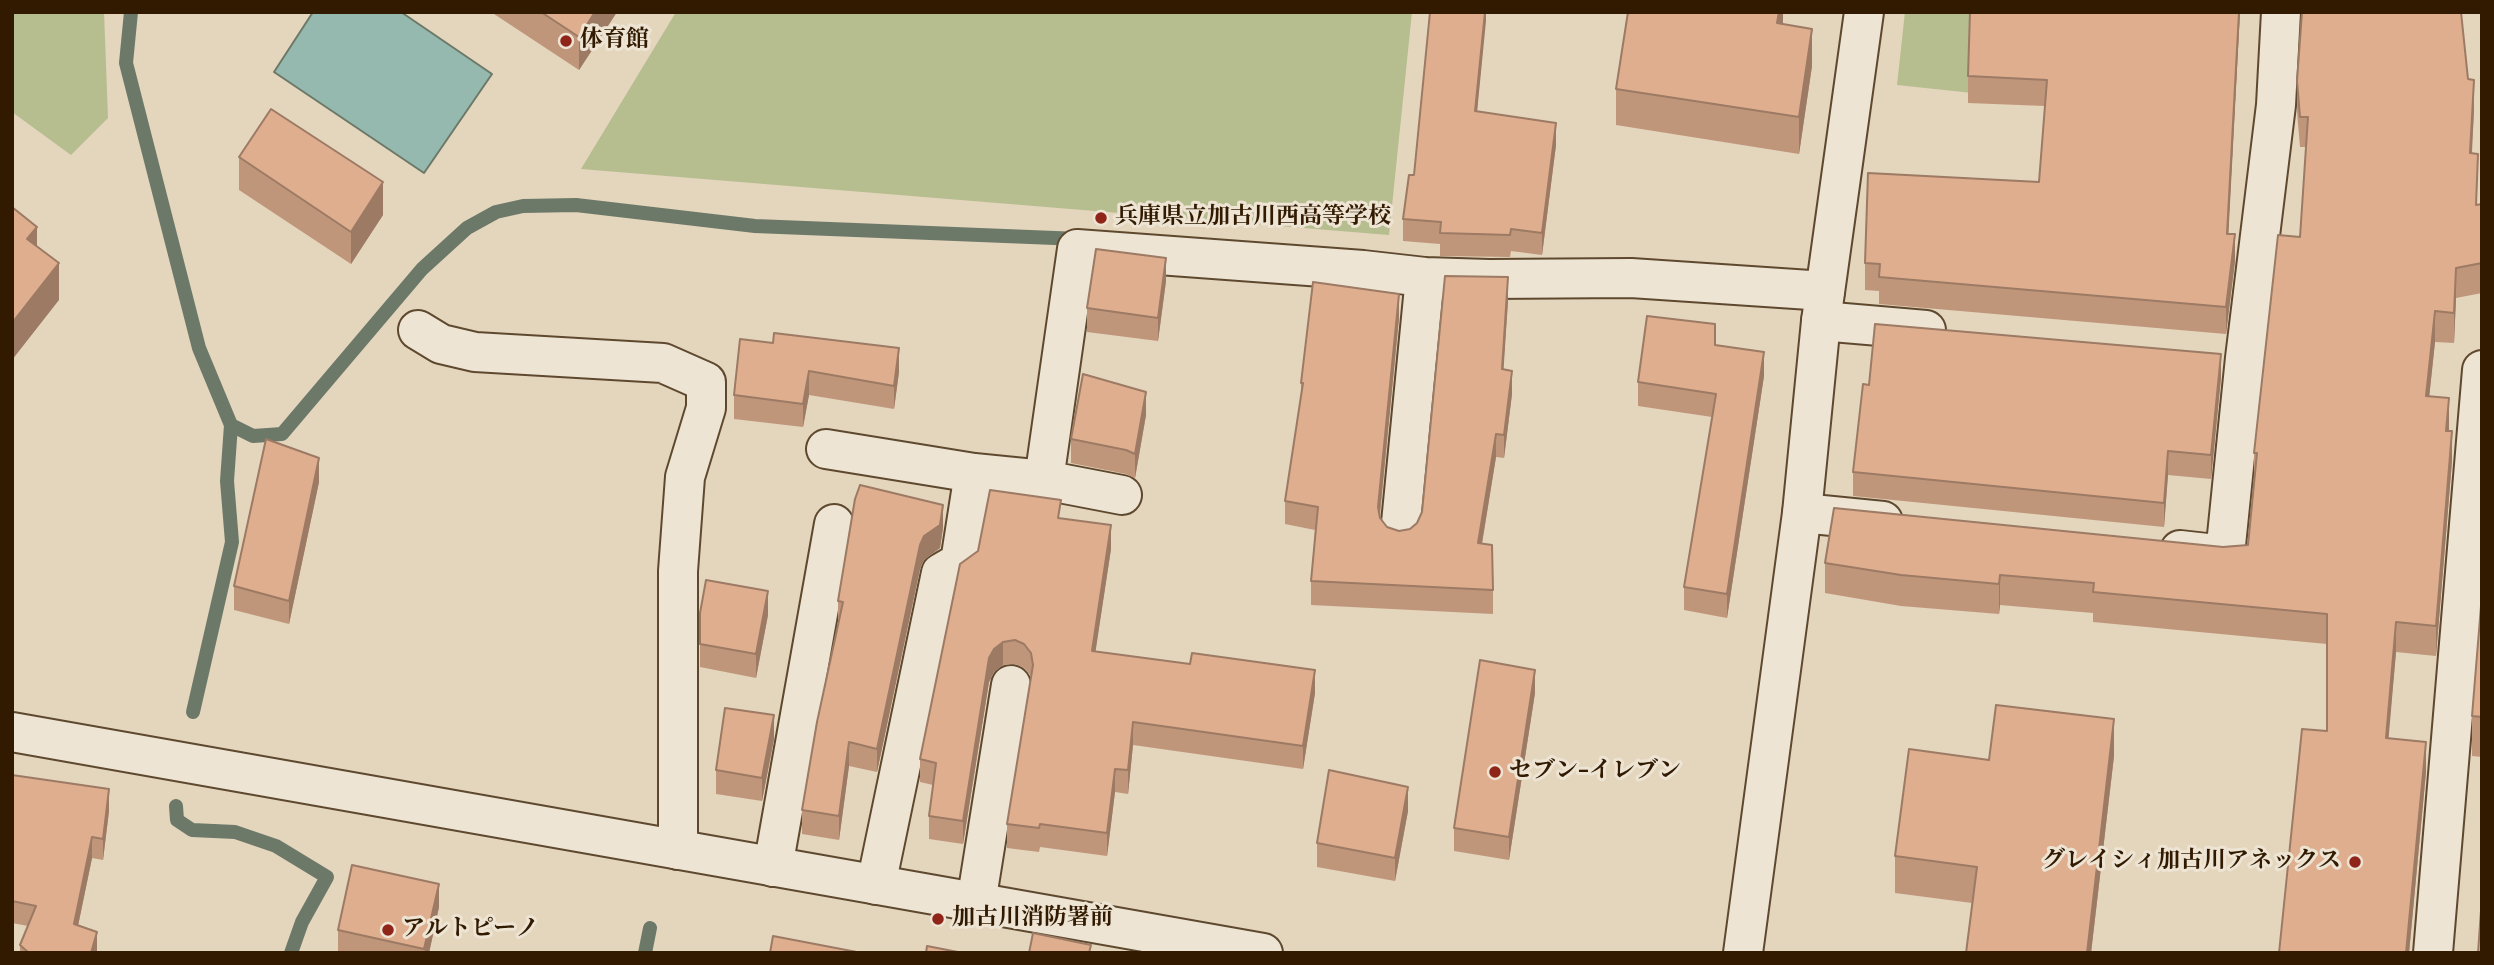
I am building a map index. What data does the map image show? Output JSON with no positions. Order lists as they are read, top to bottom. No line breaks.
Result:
{"places":["体育館","兵庫県立加古川西高等学校","セブン-イレブン","グレイシィ加古川アネックス","加古川消防署前","アルトピーノ"]}
